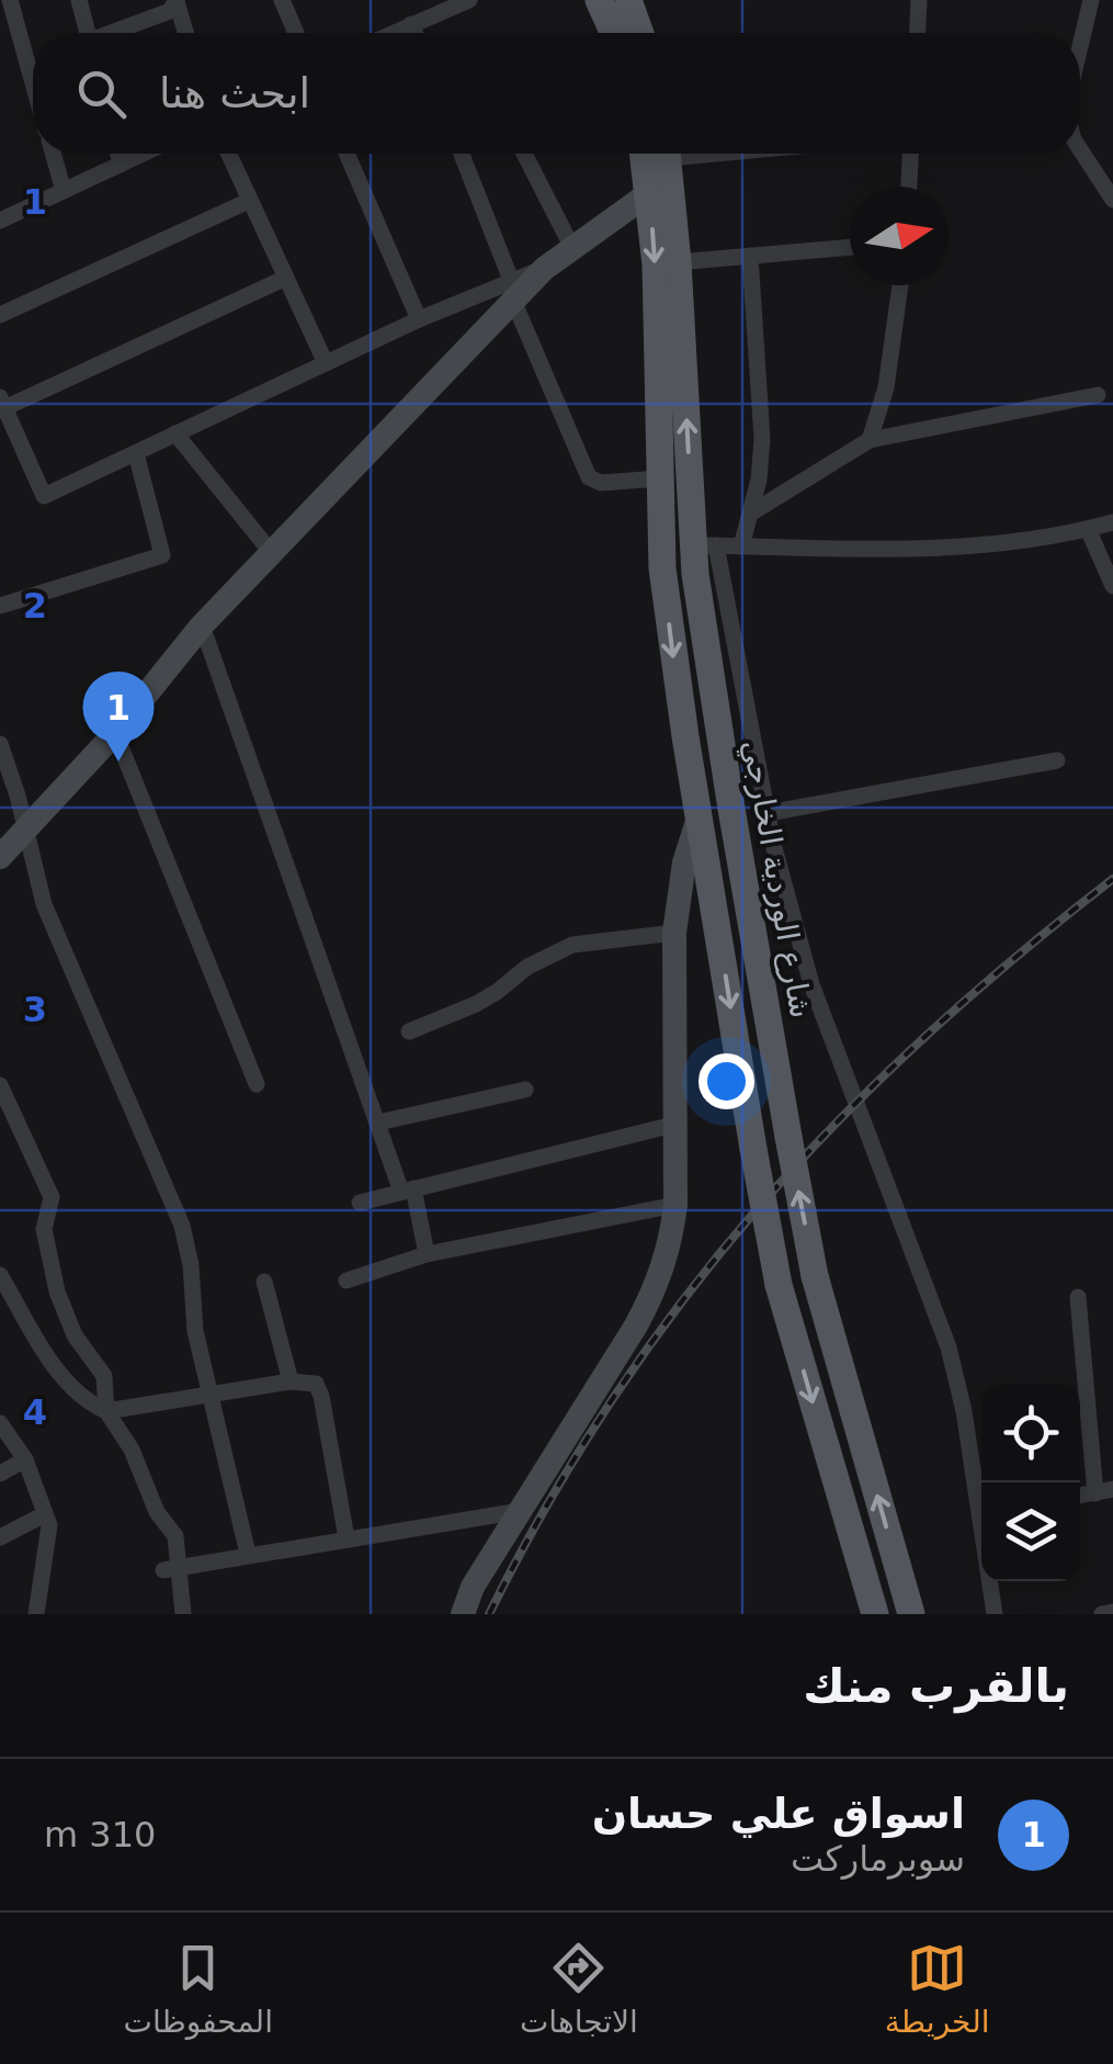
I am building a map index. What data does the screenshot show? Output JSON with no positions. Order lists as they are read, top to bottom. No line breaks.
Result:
{"streets":{"main road":["شارع الوردية الخارجي"]},"north":"right","page":{"search":"ابحث هنا","pins":"1","heading":"بالقرب منك","list":[{"mark":"1","name":"اسواق علي حسان","note":"سوبرماركت","value":"310 m"}],"nav":["الخريطة","الاتجاهات","المحفوظات"]},"grid":{"rows":["1","2","3","4"]}}
